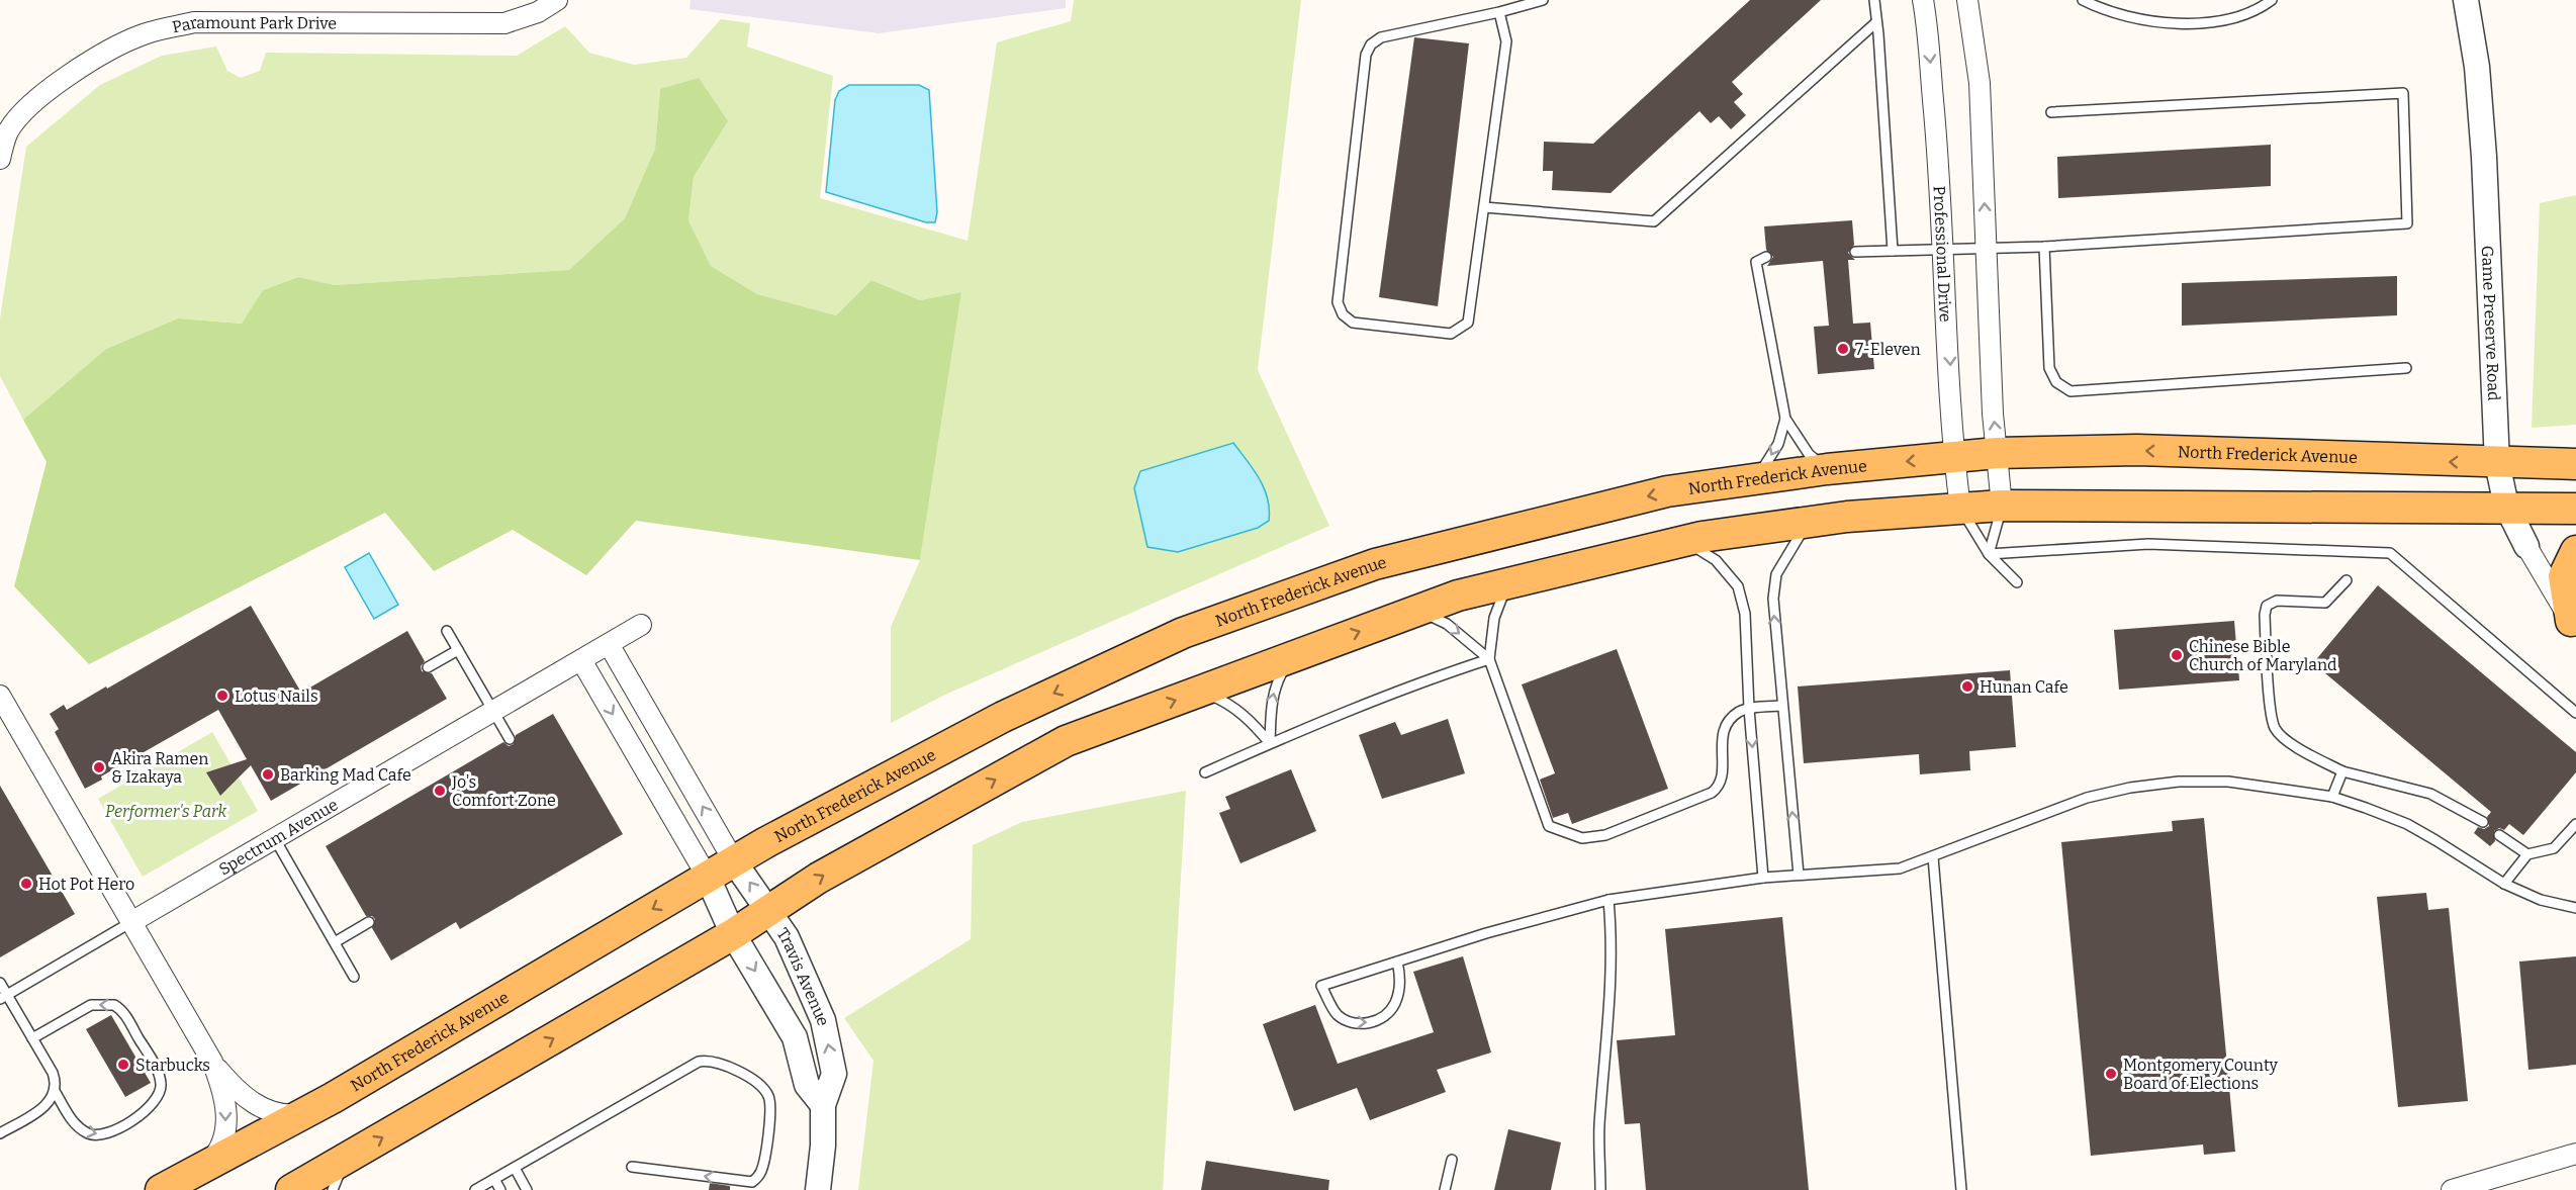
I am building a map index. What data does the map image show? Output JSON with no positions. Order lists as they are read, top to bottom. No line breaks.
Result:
{"streets":{"main road":["North Frederick Avenue"],"street":["Paramount Park Drive","Professional Drive","Game Preserve Road","Spectrum Avenue","Travis Avenue"]},"crossings":[["Professional Drive","North Frederick Avenue"],["Game Preserve Road","North Frederick Avenue"],["North Frederick Avenue","Travis Avenue"]],"parks":["Performer's Park"],"places":["7-Eleven","Chinese Bible Church of Maryland","Hunan Cafe","Lotus Nails","Akira Ramen & Izakaya","Barking Mad Cafe","Jo's Comfort Zone","Hot Pot Hero","Starbucks","Montgomery County Board of Elections"]}
